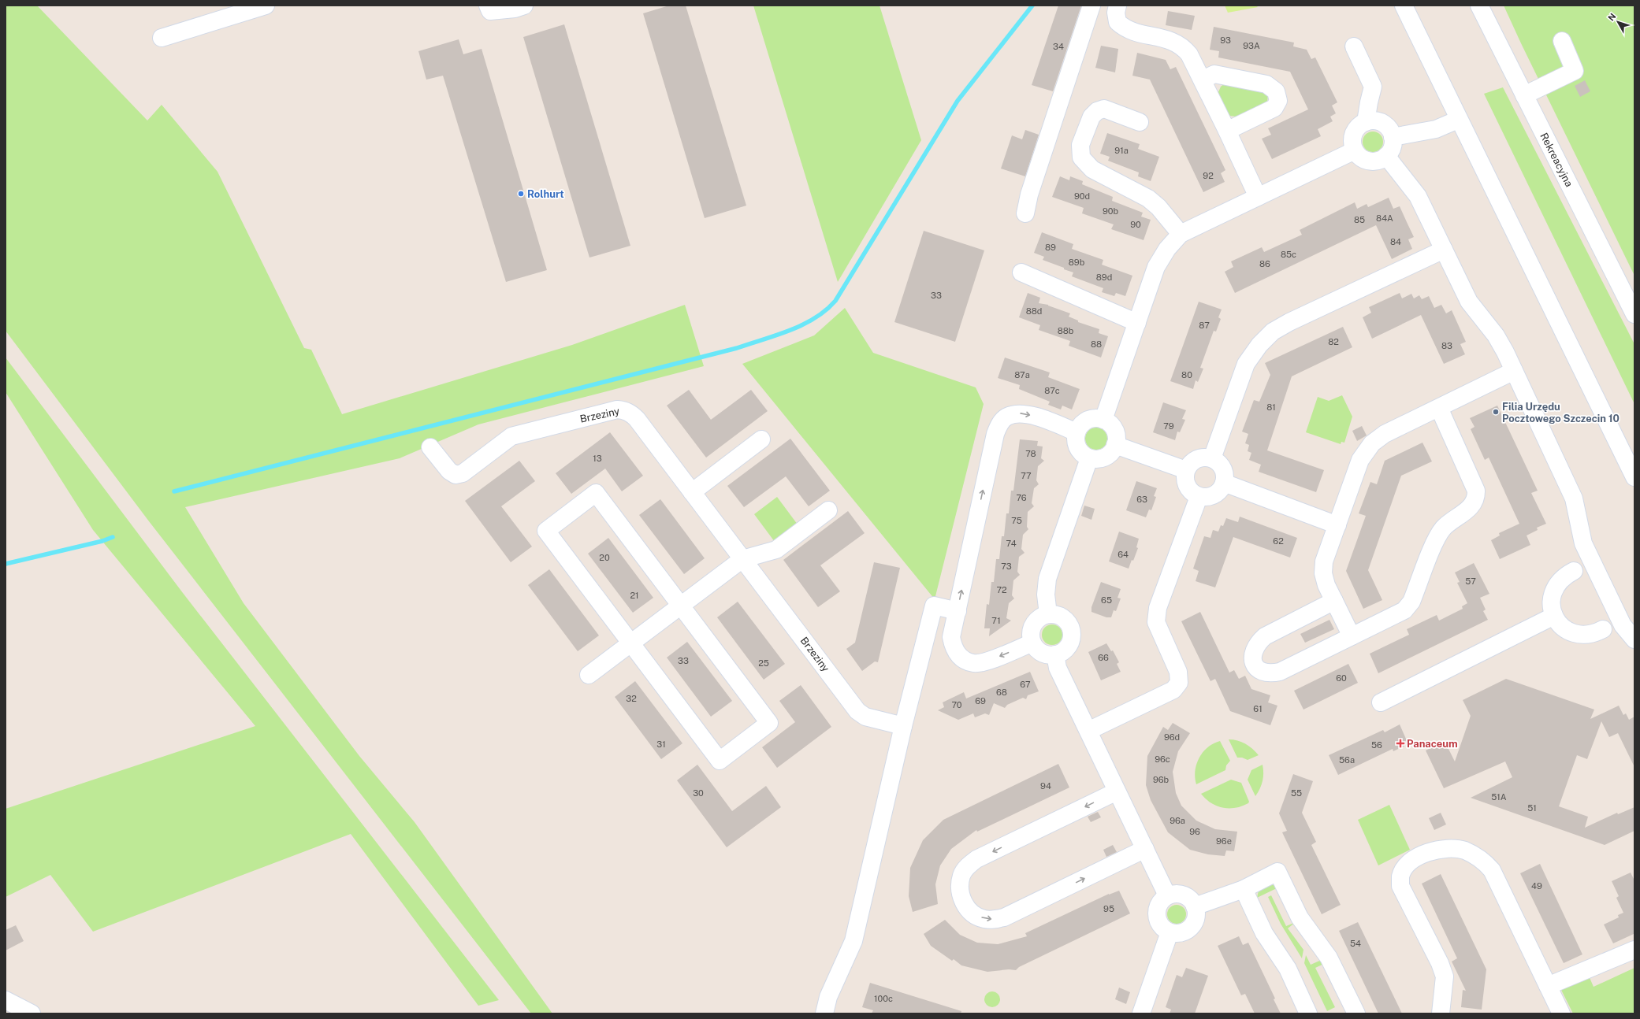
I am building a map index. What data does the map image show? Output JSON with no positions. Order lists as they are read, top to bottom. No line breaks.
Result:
{"streets":{"street":["Rekreacyjna","Brzeziny"]},"places":{"other":["Rolhurt","Filia Urzędu Pocztowego Szczecin 10"],"health":["Panaceum"]},"house_numbers":["93","93A","34","91a","92","90d","90b","84A","85","90","84","89","85c","89b","86","89d","33","88d","87","88b","82","88","83","87a","80","87c","81","79","78","13","77","76","63","75","62","74","64","20","73","57","72","21","65","71","66","33","25","60","67","68","32","69","70","61","96d","31","56","96c","56a","96b","94","30","55","51A","51","96a","96","96e","49","95","54","100c"],"north":"top left"}
